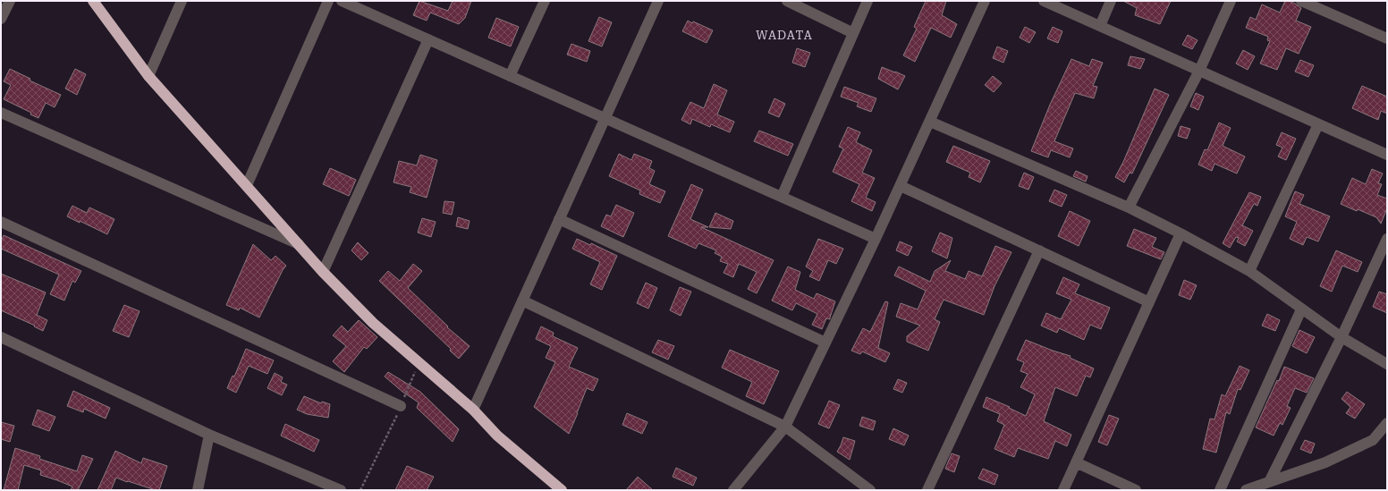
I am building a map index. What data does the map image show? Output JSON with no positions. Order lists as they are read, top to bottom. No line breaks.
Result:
{"districts":["WADATA"]}
